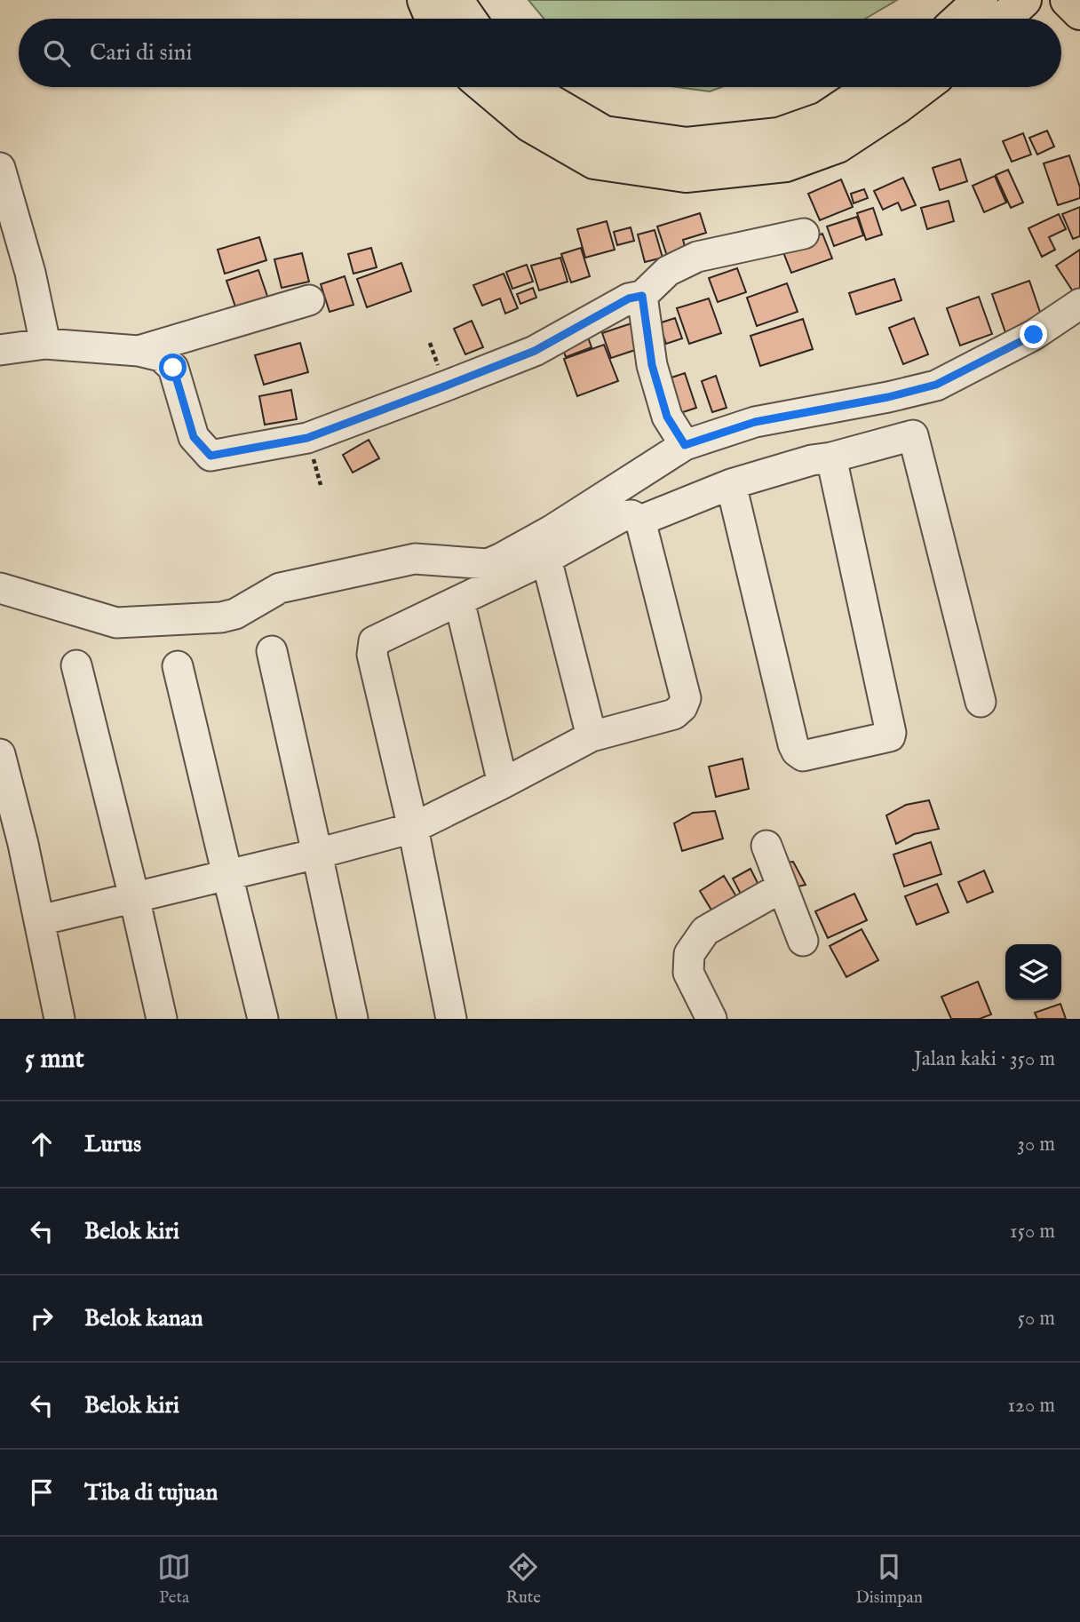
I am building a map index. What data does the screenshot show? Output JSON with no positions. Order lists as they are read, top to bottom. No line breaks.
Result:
{"page":{"search":"Cari di sini","heading":["5 mnt","Jalan kaki · 350 m"],"list":[["Lurus","30 m"],["Belok kiri","150 m"],["Belok kanan","50 m"],["Belok kiri","120 m"],"Tiba di tujuan"],"nav":["Peta","Rute","Disimpan"]}}
